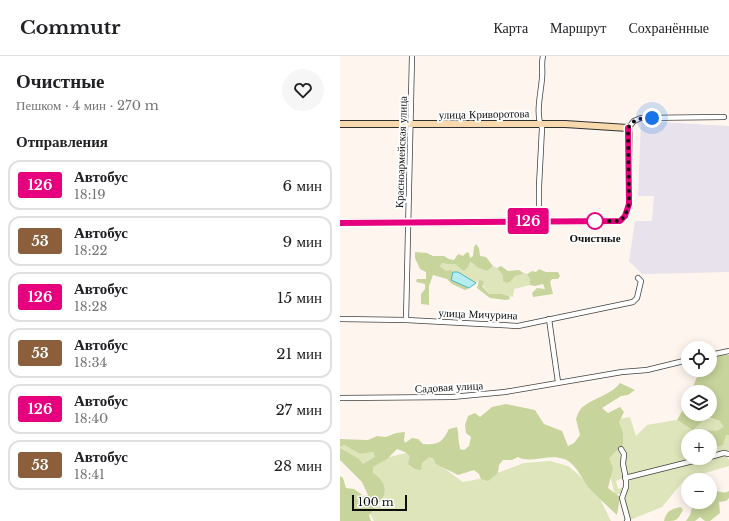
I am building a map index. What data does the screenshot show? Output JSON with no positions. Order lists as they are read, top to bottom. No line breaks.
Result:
{"streets":{"street":["улица Криворотова","Красноармейская улица","улица Мичурина","Садовая улица"]},"crossings":[["улица Криворотова","Красноармейская улица"],["Красноармейская улица","улица Мичурина"]],"places":["Очистные"],"lines":["bus line 126"],"scale_bar":"100 m","page":{"header":"Commutr","nav":["Карта","Маршрут","Сохранённые"],"heading":[["Очистные","Пешком · 4 мин · 270 m"],"Отправления"],"on_map":"126","list":[{"mark":"126","name":"Автобус","note":"18:19","value":"6 мин"},{"mark":"53","name":"Автобус","note":"18:22","value":"9 мин"},{"mark":"126","name":"Автобус","note":"18:28","value":"15 мин"},{"mark":"53","name":"Автобус","note":"18:34","value":"21 мин"},{"mark":"126","name":"Автобус","note":"18:40","value":"27 мин"},{"mark":"53","name":"Автобус","note":"18:41","value":"28 мин"}],"map_buttons":["+","−"],"scale":"100 m"}}
